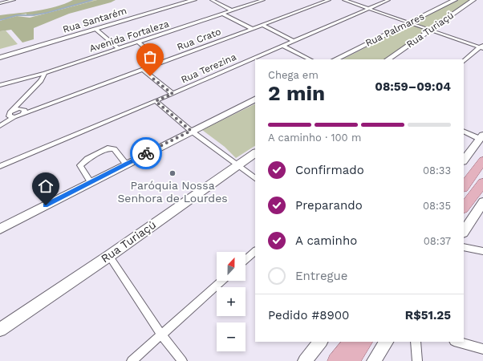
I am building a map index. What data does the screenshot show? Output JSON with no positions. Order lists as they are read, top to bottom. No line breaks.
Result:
{"streets":{"street":["Rua Santarém","Rua Palmares","Rua Turiaçú","Avenida Fortaleza","Rua Crato","Rua Terezina"]},"places":["Paróquia Nossa Senhora de Lourdes"],"north":"top","page":{"heading":["2 min","Chega em","08:59–09:04"],"panel":["Pedido #8900","R$51.25"],"bar":"A caminho · 100 m","list":[["Confirmado","08:33"],["Preparando","08:35"],["A caminho","08:37"],"Entregue"],"map_buttons":["+","−"]}}
